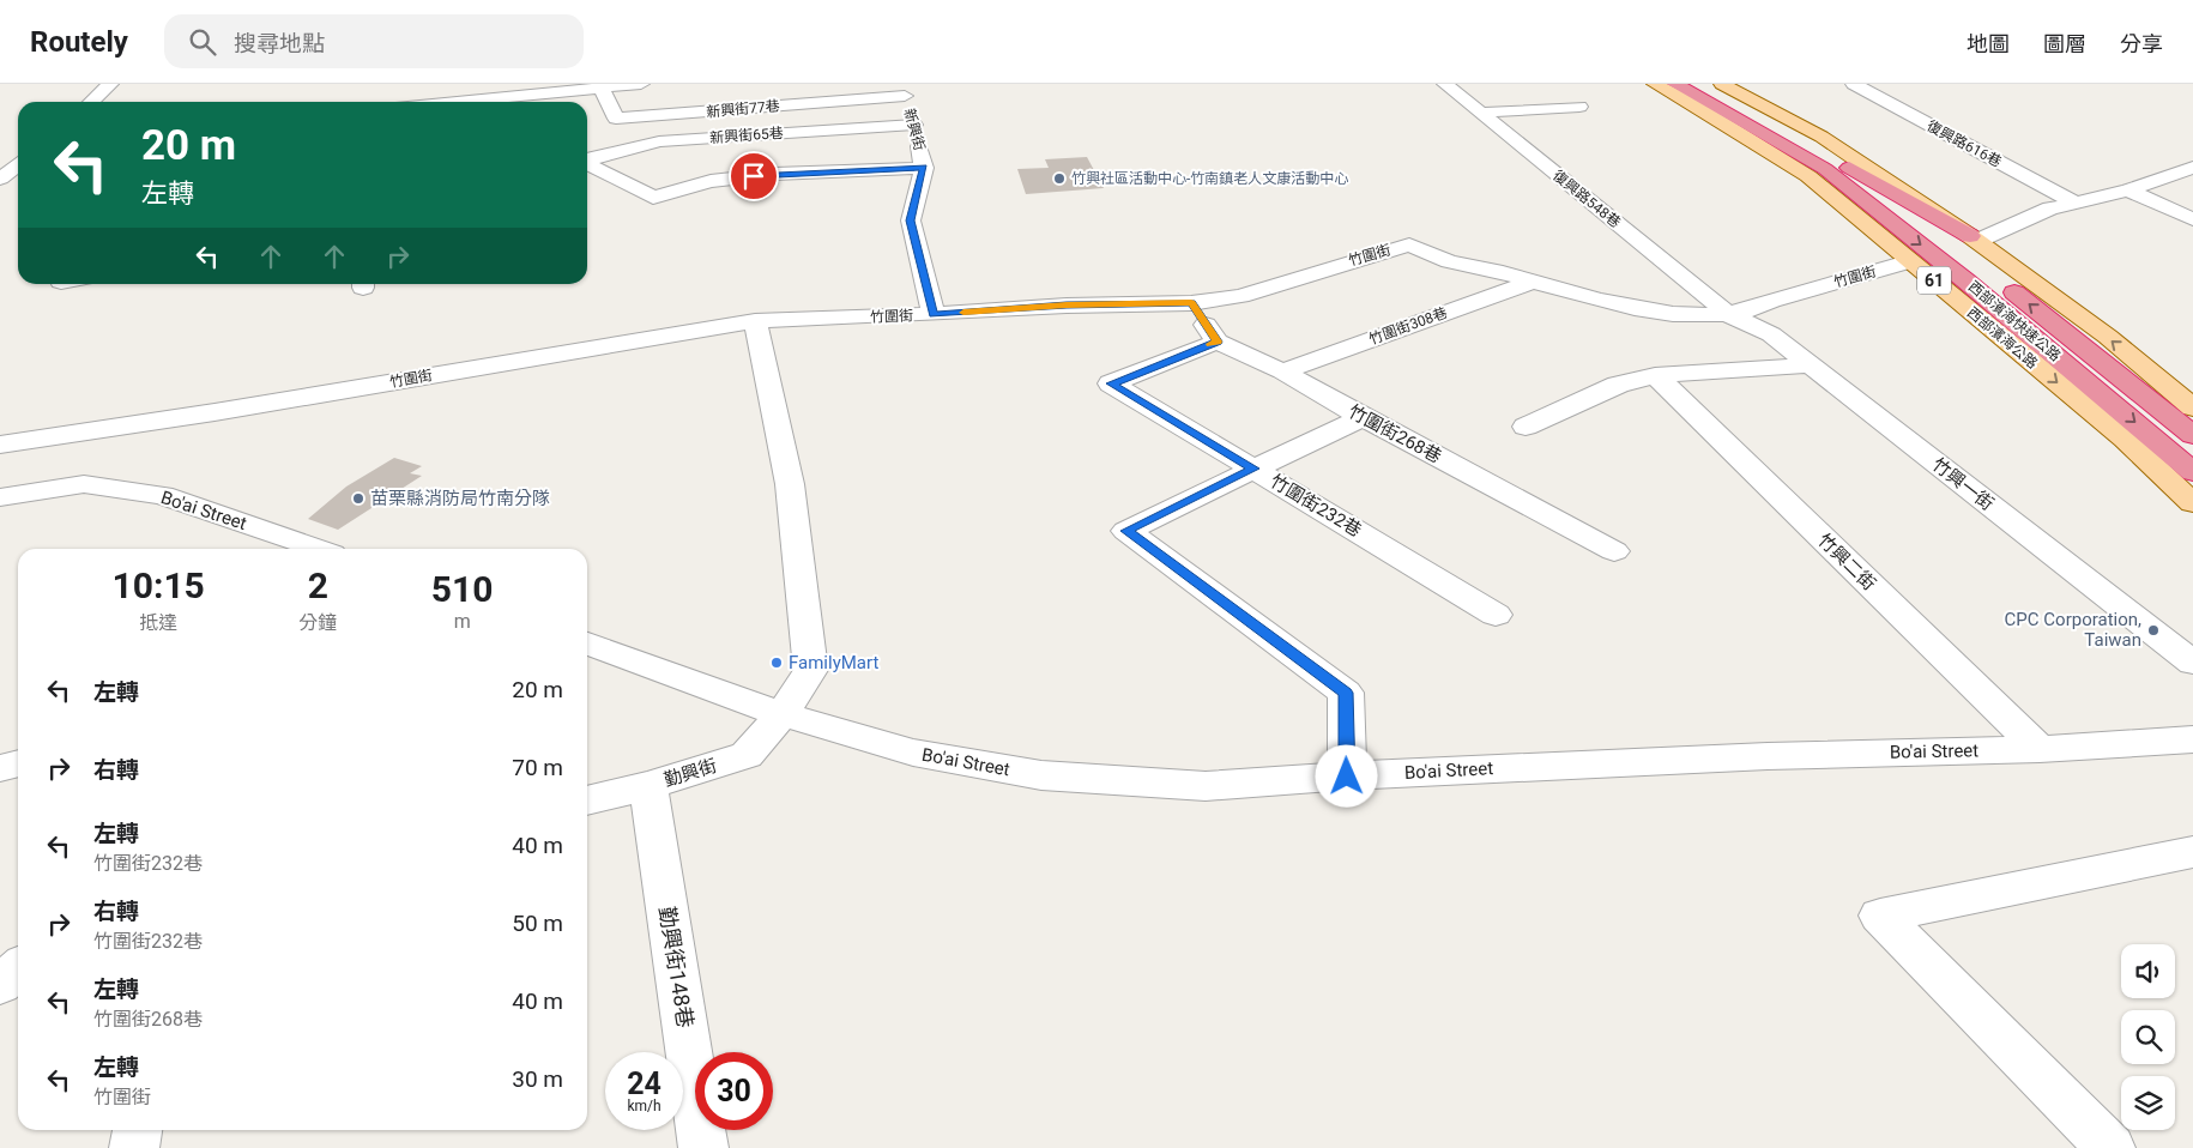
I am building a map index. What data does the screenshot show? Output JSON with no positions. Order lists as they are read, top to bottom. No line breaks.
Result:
{"streets":{"highway":["61","西部濱海快速公路"],"main road":["西部濱海公路"],"street":["新興街77巷","新興街","新興街65巷","復興路616巷","復興路548巷","竹圍街","竹圍街308巷","竹圍街268巷","竹興一街","竹圍街232巷","Bo'ai Street","竹興二街","勤興街","勤興街148巷"]},"crossings":[["新興街77巷","新興街"],["新興街","新興街65巷"],["新興街","竹圍街"],["復興路548巷","竹圍街"],["復興路548巷","竹興一街"],["竹圍街","竹圍街308巷"],["竹圍街","西部濱海公路"],["竹圍街","竹興一街"],["竹圍街","勤興街"],["竹圍街308巷","竹圍街268巷"],["竹圍街268巷","竹圍街232巷"],["Bo'ai Street","竹興二街"],["Bo'ai Street","勤興街"],["勤興街","勤興街148巷"]],"places":["竹興社區活動中心-竹南鎮老人文康活動中心","苗栗縣消防局竹南分隊","CPC Corporation, Taiwan","FamilyMart"],"page":{"header":"Routely","search":"搜尋地點","nav":["地圖","圖層","分享"],"turn":["20 m","左轉"],"eta":["10:15","抵達","2","分鐘","510","m"],"list":[{"name":"左轉","value":"20 m"},{"name":"右轉","value":"70 m"},{"name":"左轉","note":"竹圍街232巷","value":"40 m"},{"name":"右轉","note":"竹圍街232巷","value":"50 m"},{"name":"左轉","note":"竹圍街268巷","value":"40 m"},{"name":"左轉","note":"竹圍街","value":"30 m"}],"speed":"24 km/h","limit":"30"}}
